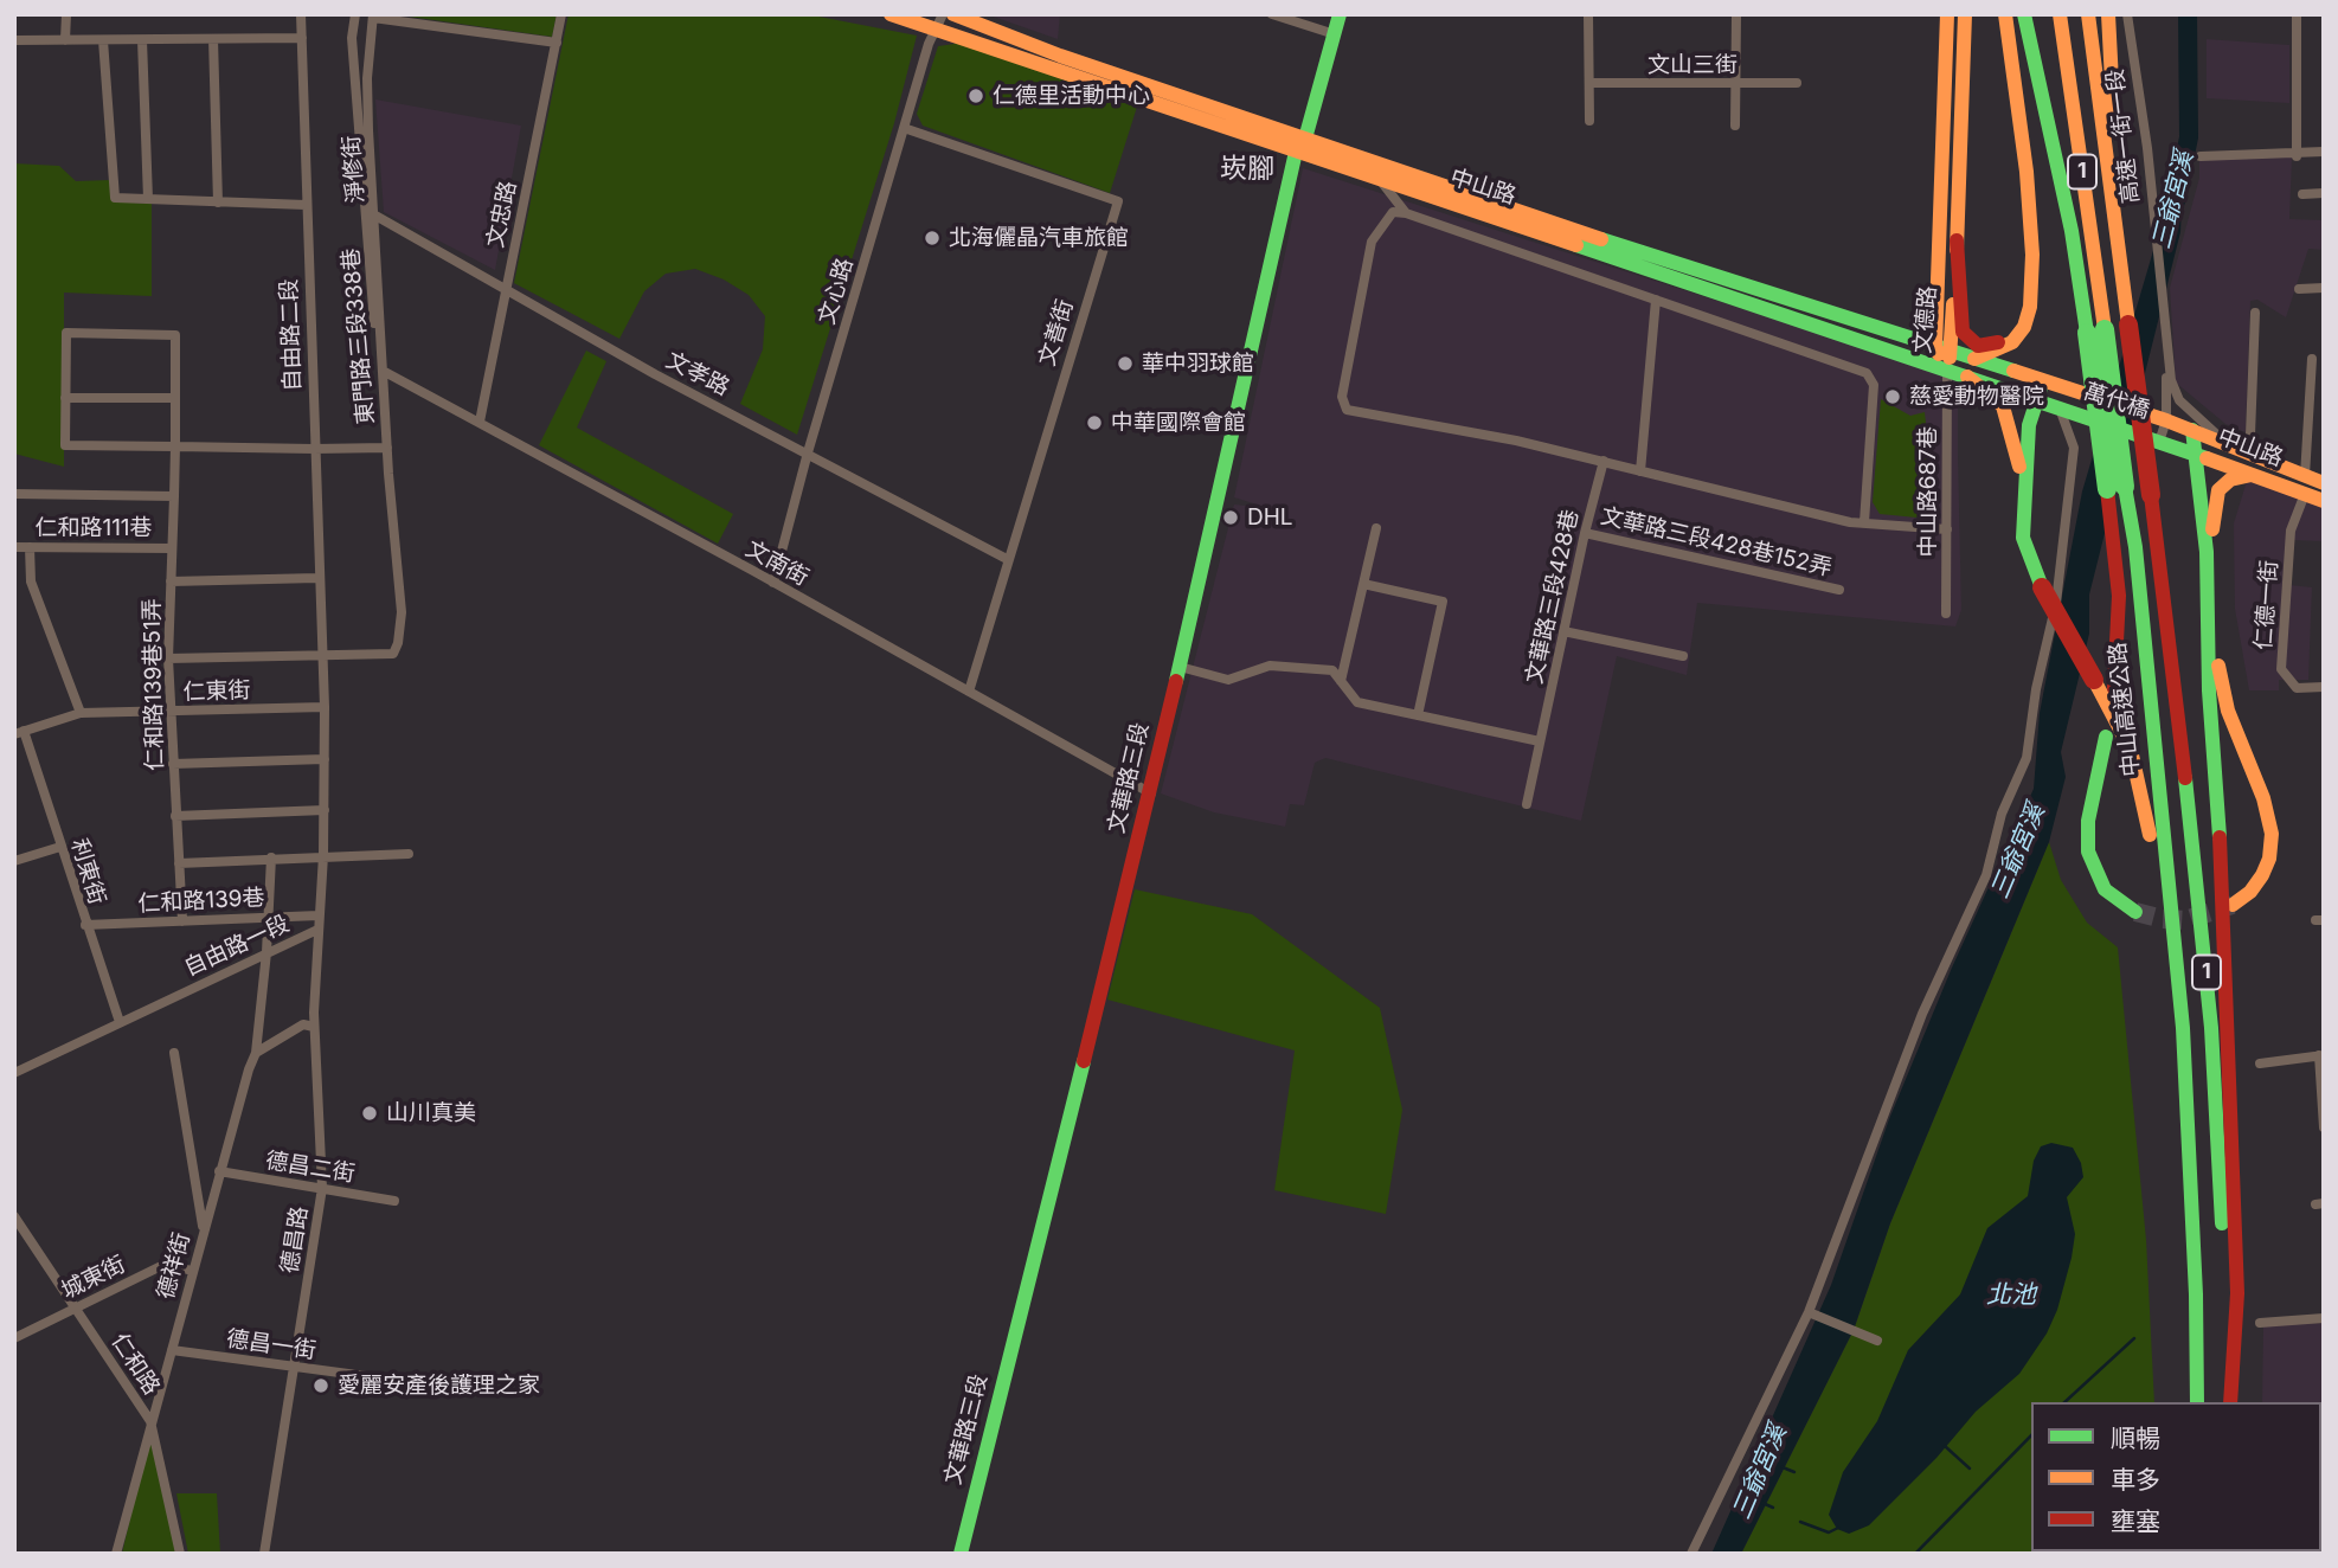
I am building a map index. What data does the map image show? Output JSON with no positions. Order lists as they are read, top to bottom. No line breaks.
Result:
{"streets":{"main road":["1","中山路","文德路","萬代橋","中山高速公路","文華路三段"],"street":["文山三街","高速一街一段","淨修街","文忠路","文心路","文善街","自由路二段","東門路三段338巷","文孝路","中山路687巷","仁和路111巷","文華路三段428巷152弄","文南街","文華路三段428巷","仁德一街","仁和路139巷51弄","仁東街","利東街","仁和路139巷","自由路一段","德昌二街","德昌路","德祥街","城東街","德昌一街","仁和路"]},"crossings":[["高速一街一段","中山路"],["高速一街一段","萬代橋"],["淨修街","東門路三段338巷"],["淨修街","文孝路"],["淨修街","文南街"],["中山路","文心路"],["中山路","文德路"],["中山路","萬代橋"],["中山路","中山路687巷"],["中山路","仁德一街"],["中山路","文華路三段"],["文忠路","文孝路"],["文忠路","文南街"],["文心路","文善街"],["文心路","文孝路"],["文心路","文南街"],["文德路","中山路687巷"],["文善街","文孝路"],["文善街","文南街"],["自由路二段","東門路三段338巷"],["自由路二段","自由路一段"],["東門路三段338巷","文南街"],["東門路三段338巷","自由路一段"],["仁和路111巷","仁和路139巷51弄"],["文華路三段428巷152弄","文華路三段428巷"],["文南街","文華路三段"],["仁和路139巷51弄","仁東街"],["仁和路139巷51弄","仁和路139巷"],["仁東街","利東街"],["仁東街","自由路一段"],["利東街","仁和路139巷"],["利東街","自由路一段"],["仁和路139巷","自由路一段"],["仁和路139巷","德祥街"],["自由路一段","德昌路"],["自由路一段","德祥街"],["德昌二街","德昌路"],["德昌二街","德祥街"],["德昌路","德昌一街"],["德祥街","城東街"],["德祥街","德昌一街"],["德祥街","仁和路"],["城東街","仁和路"]],"districts":["崁腳"],"water":["三爺宮溪","北池"],"places":["仁德里活動中心","北海儷晶汽車旅館","華中羽球館","慈愛動物醫院","中華國際會館","DHL","山川真美","愛麗安產後護理之家"],"legend":["順暢","車多","壅塞"]}
